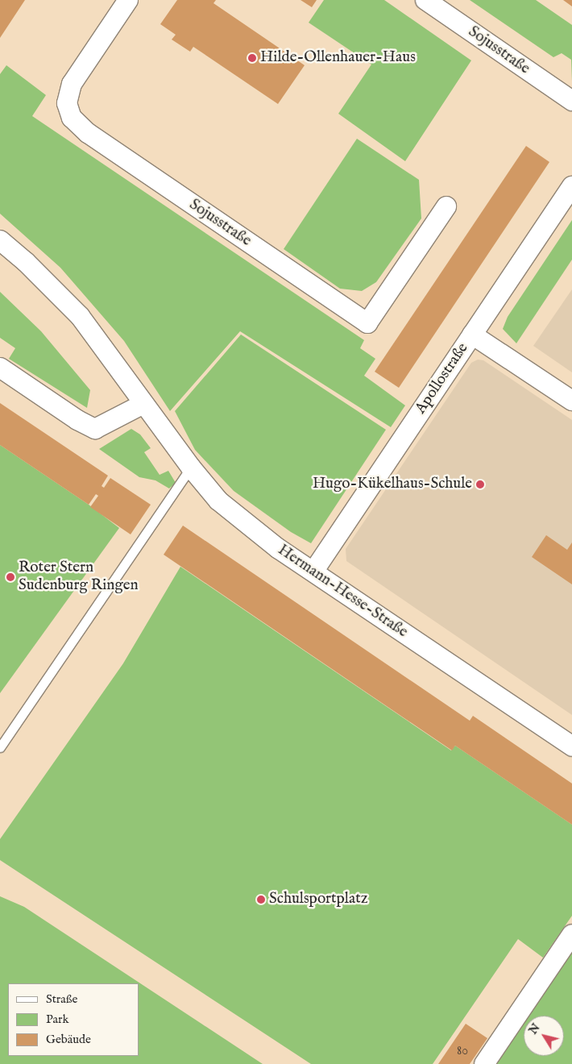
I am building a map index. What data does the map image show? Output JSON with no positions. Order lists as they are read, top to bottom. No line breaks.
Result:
{"streets":{"street":["Sojusstraße","Apollostraße","Hermann-Hesse-Straße"]},"crossings":[["Apollostraße","Hermann-Hesse-Straße"]],"places":["Hilde-Ollenhauer-Haus","Hugo-Kükelhaus-Schule","Roter Stern Sudenburg Ringen","Schulsportplatz"],"house_numbers":["80"],"legend":["Straße","Park","Gebäude"],"north":"top left"}
